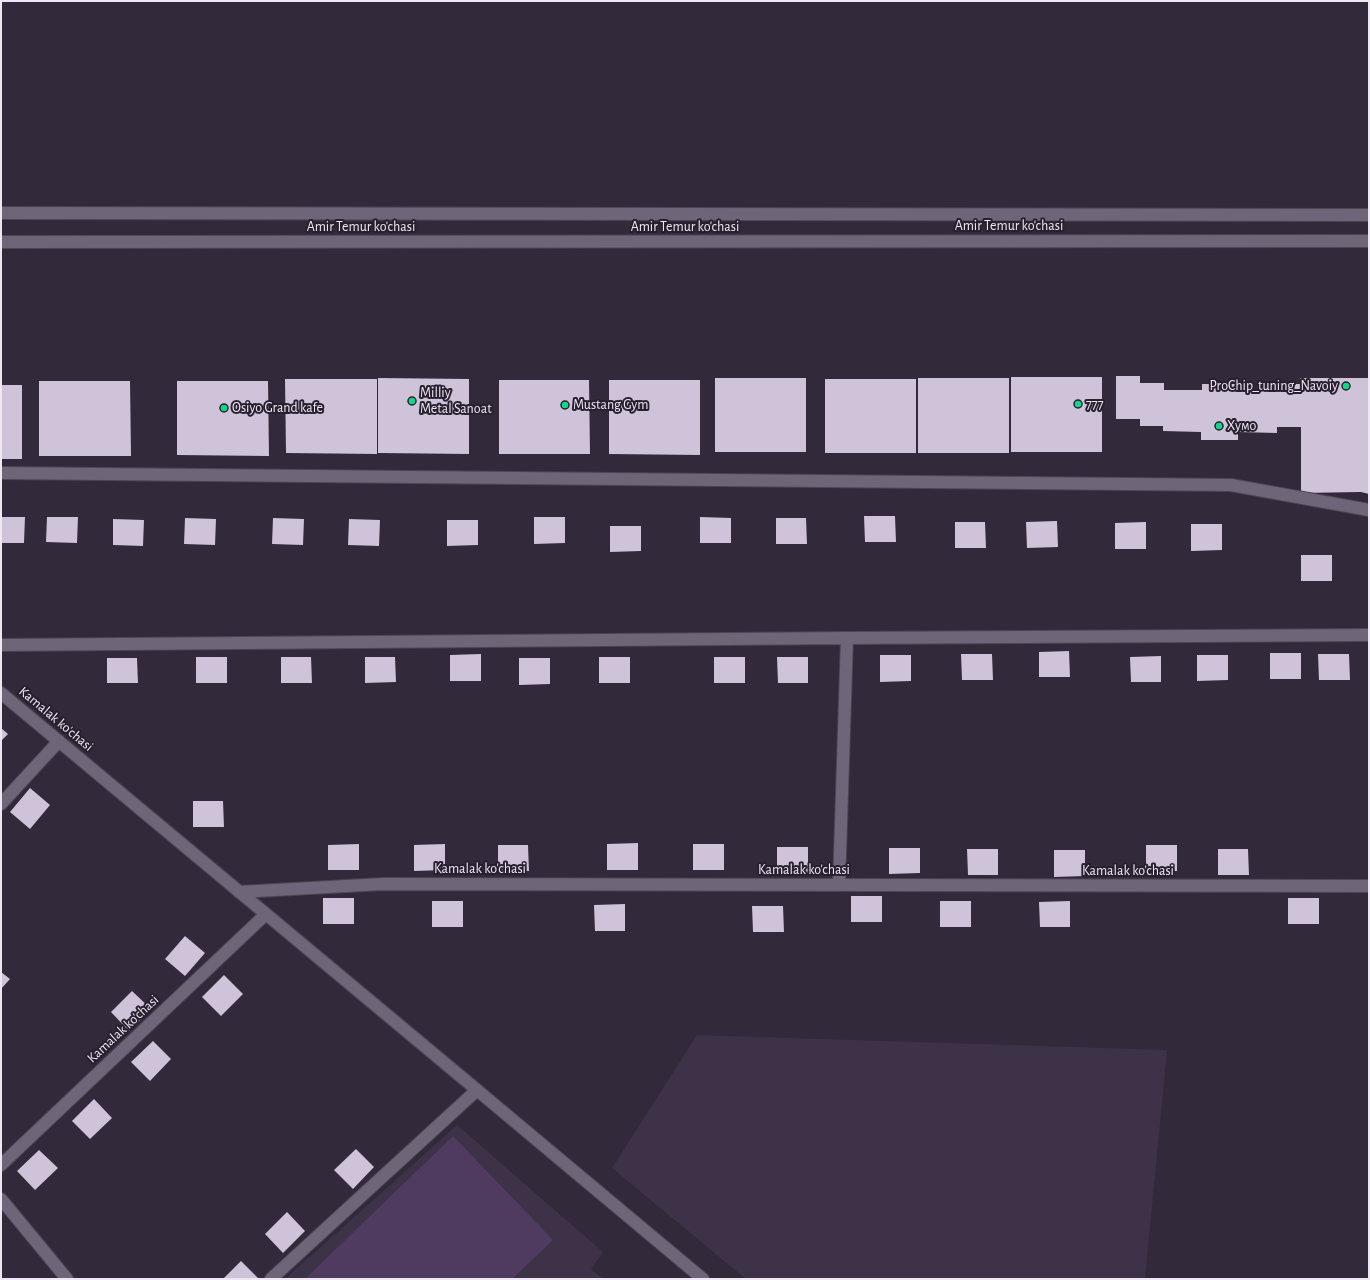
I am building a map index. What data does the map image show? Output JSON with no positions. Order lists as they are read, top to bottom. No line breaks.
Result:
{"streets":{"street":["Amir Temur ko'chasi","Kamalak ko'chasi"]},"places":["ProChip_tuning_Navoiy","Milliy Metal Sanoat","777","Mustang Gym","Osiyo Grand kafe","Хумо"]}
